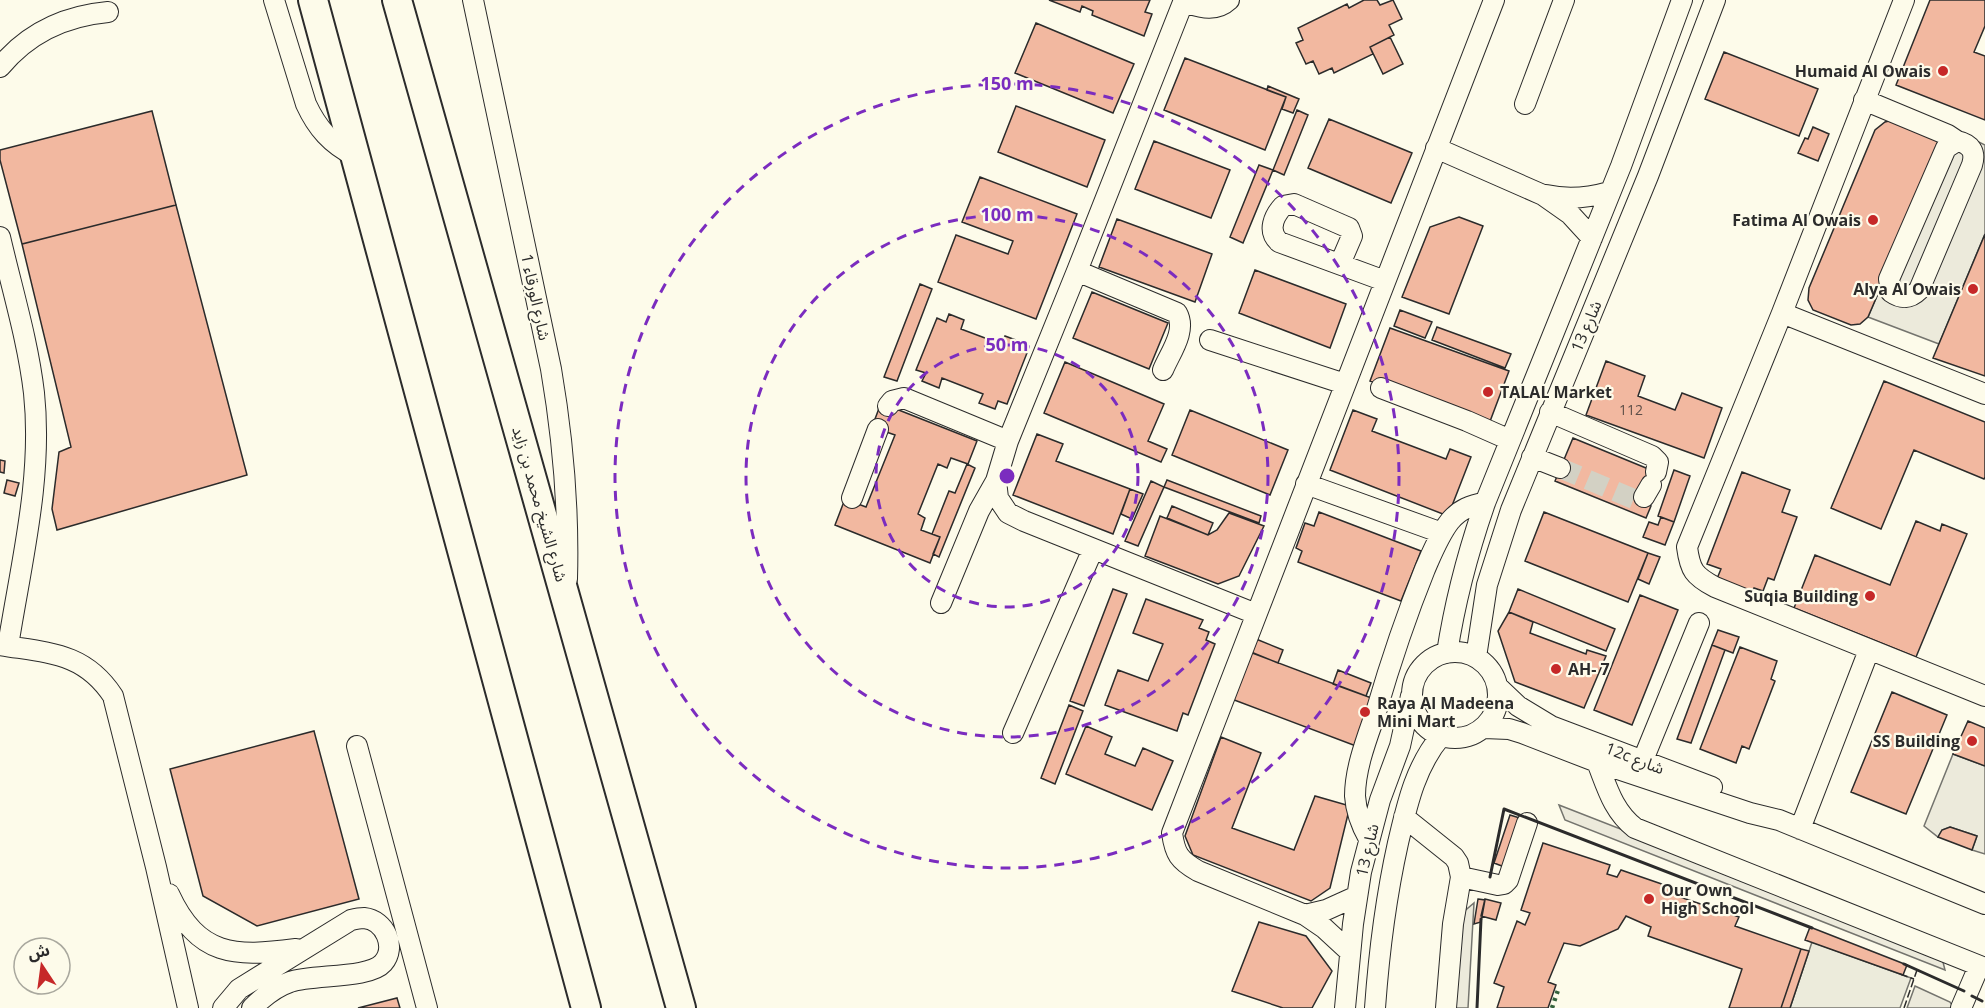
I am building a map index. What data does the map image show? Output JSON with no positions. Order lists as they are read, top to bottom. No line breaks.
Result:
{"streets":{"highway":["شارع الشيخ محمد بن زايد"],"street":["شارع الورقاء 1","شارع 13","12c شارع"]},"crossings":[["شارع الورقاء 1","شارع الشيخ محمد بن زايد"],["شارع 13","12c شارع"]],"places":["Humaid Al Owais","Fatima Al Owais","Alya Al Owais","TALAL Market","Suqia Building","AH- 7","Raya Al Madeena Mini Mart","SS Building","Our Own High School"],"house_numbers":["112"],"north":"top","rings":["150 m","100 m","50 m"]}
